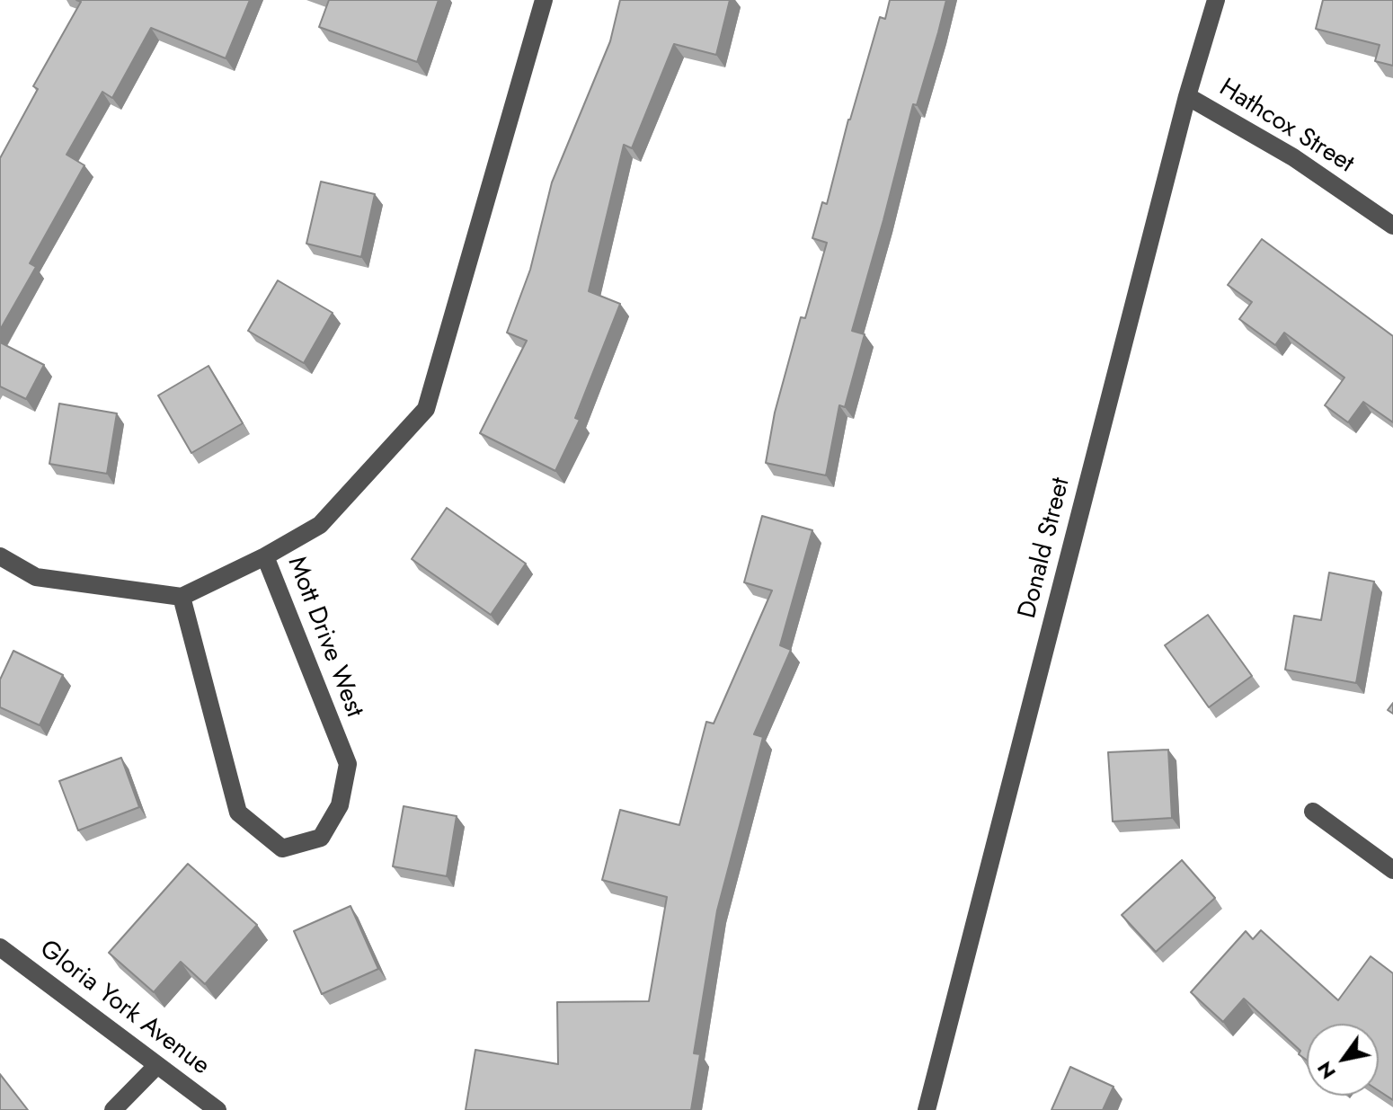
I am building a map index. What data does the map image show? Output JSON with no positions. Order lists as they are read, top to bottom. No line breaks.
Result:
{"streets":{"street":["Hathcox Street","Donald Street","Mott Drive West","Gloria York Avenue"]},"crossings":[["Hathcox Street","Donald Street"]],"north":"bottom left"}
